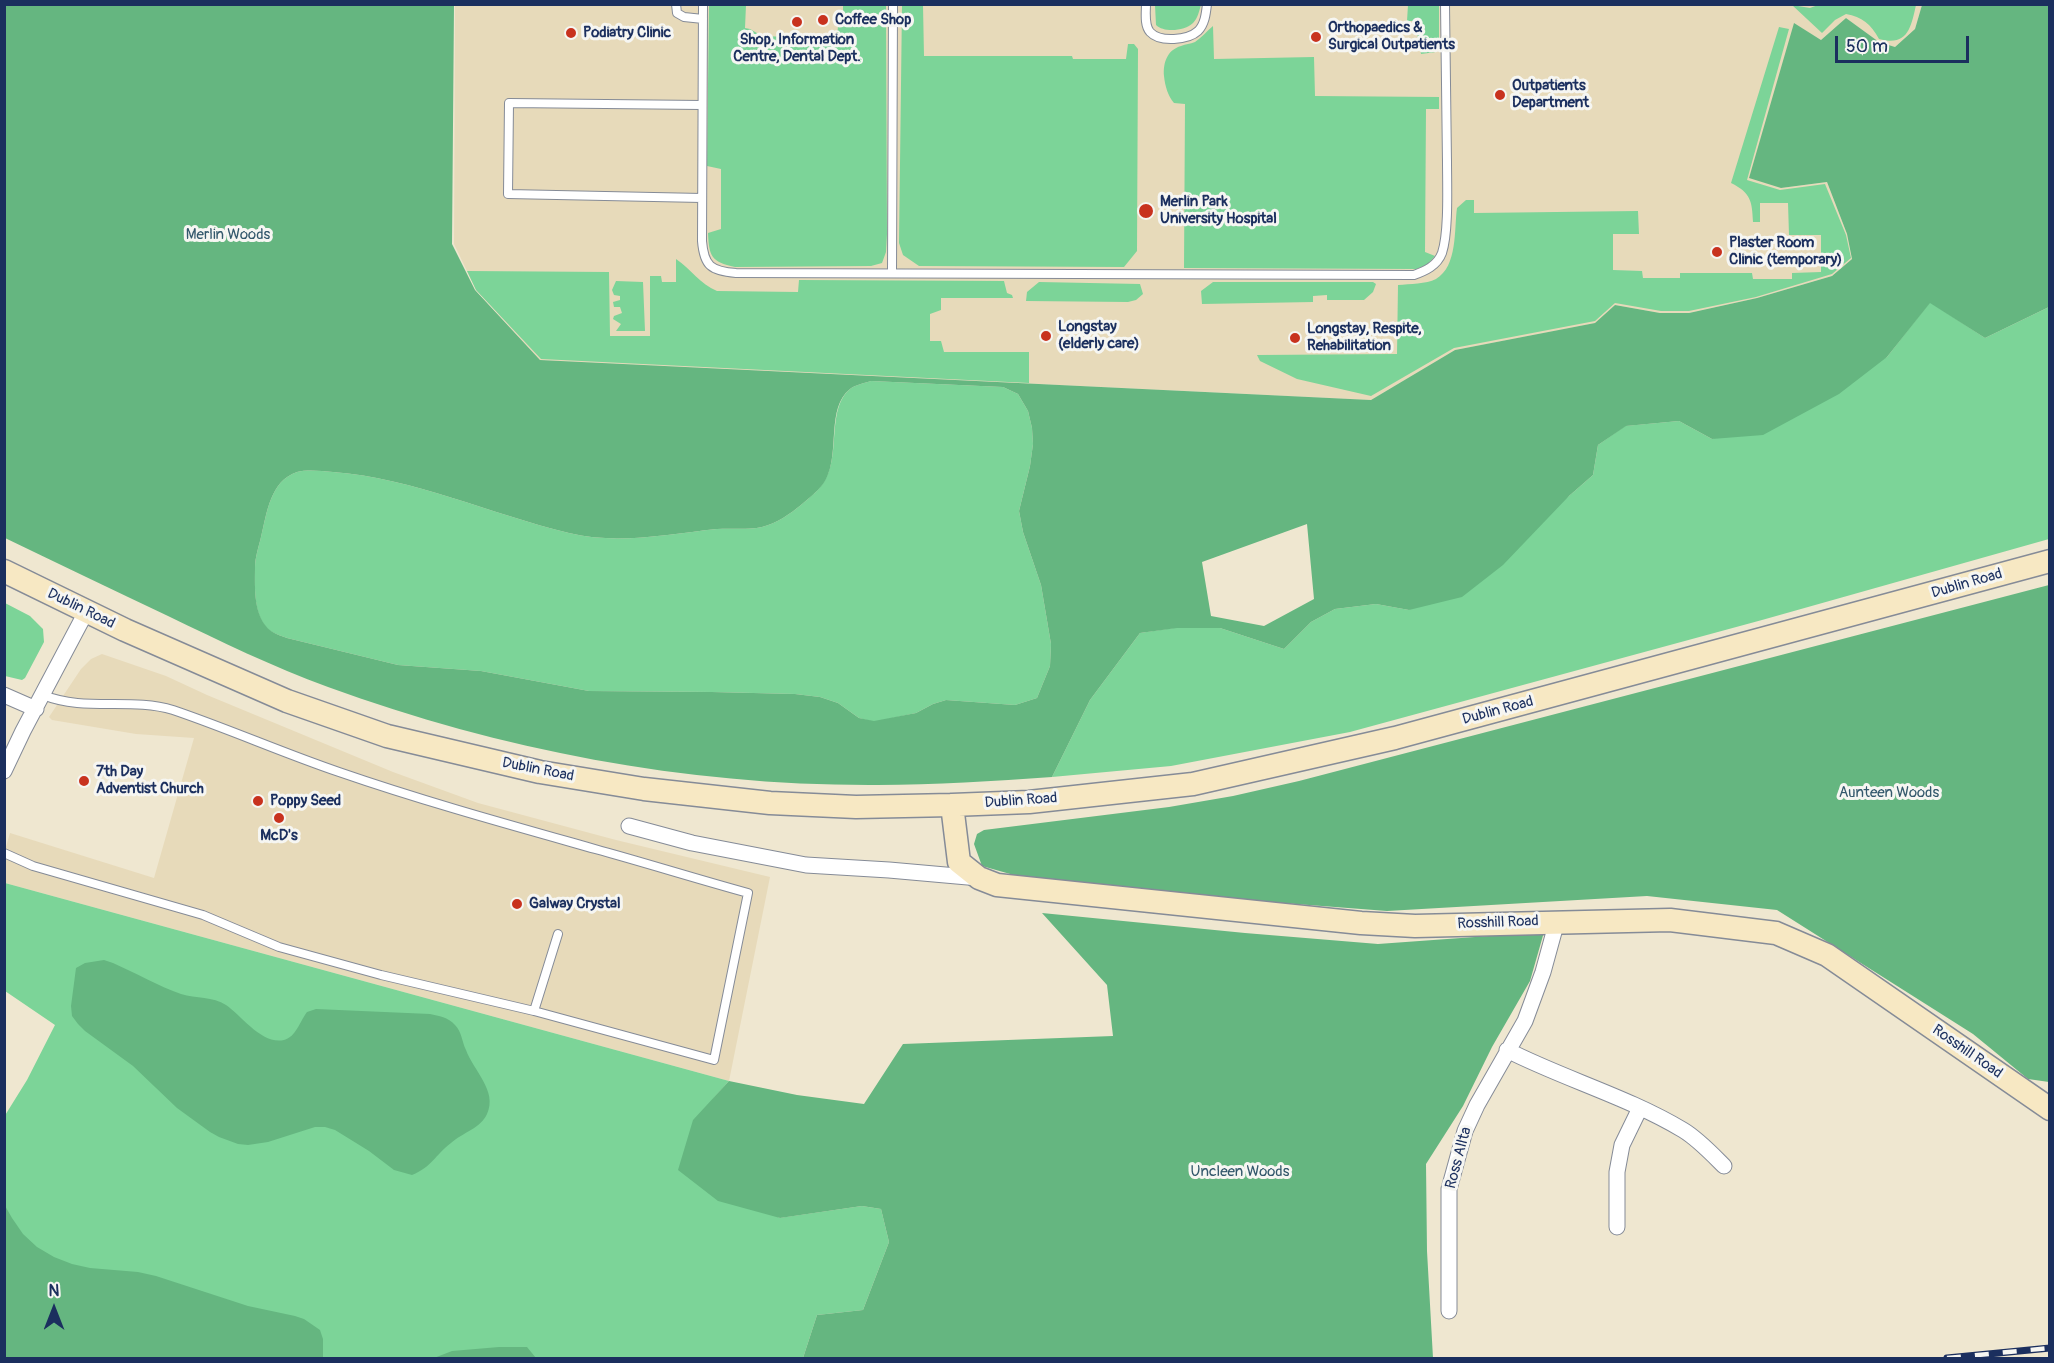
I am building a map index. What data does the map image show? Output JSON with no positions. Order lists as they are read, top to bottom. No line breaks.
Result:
{"streets":{"main road":["Dublin Road","Rosshill Road"],"street":["Ross Allta"]},"crossings":[["Dublin Road","Rosshill Road"],["Rosshill Road","Ross Allta"]],"parks":["Merlin Woods","Aunteen Woods","Uncleen Woods"],"places":["Coffee Shop","Shop, Information Centre, Dental Dept.","Podiatry Clinic","Orthopaedics & Surgical Outpatients","Outpatients Department","Merlin Park University Hospital","Plaster Room Clinic (temporary)","Longstay (elderly care)","Longstay, Respite, Rehabilitation","7th Day Adventist Church","Poppy Seed","McD's","Galway Crystal"],"scale_bar":"50 m","north":"top"}
